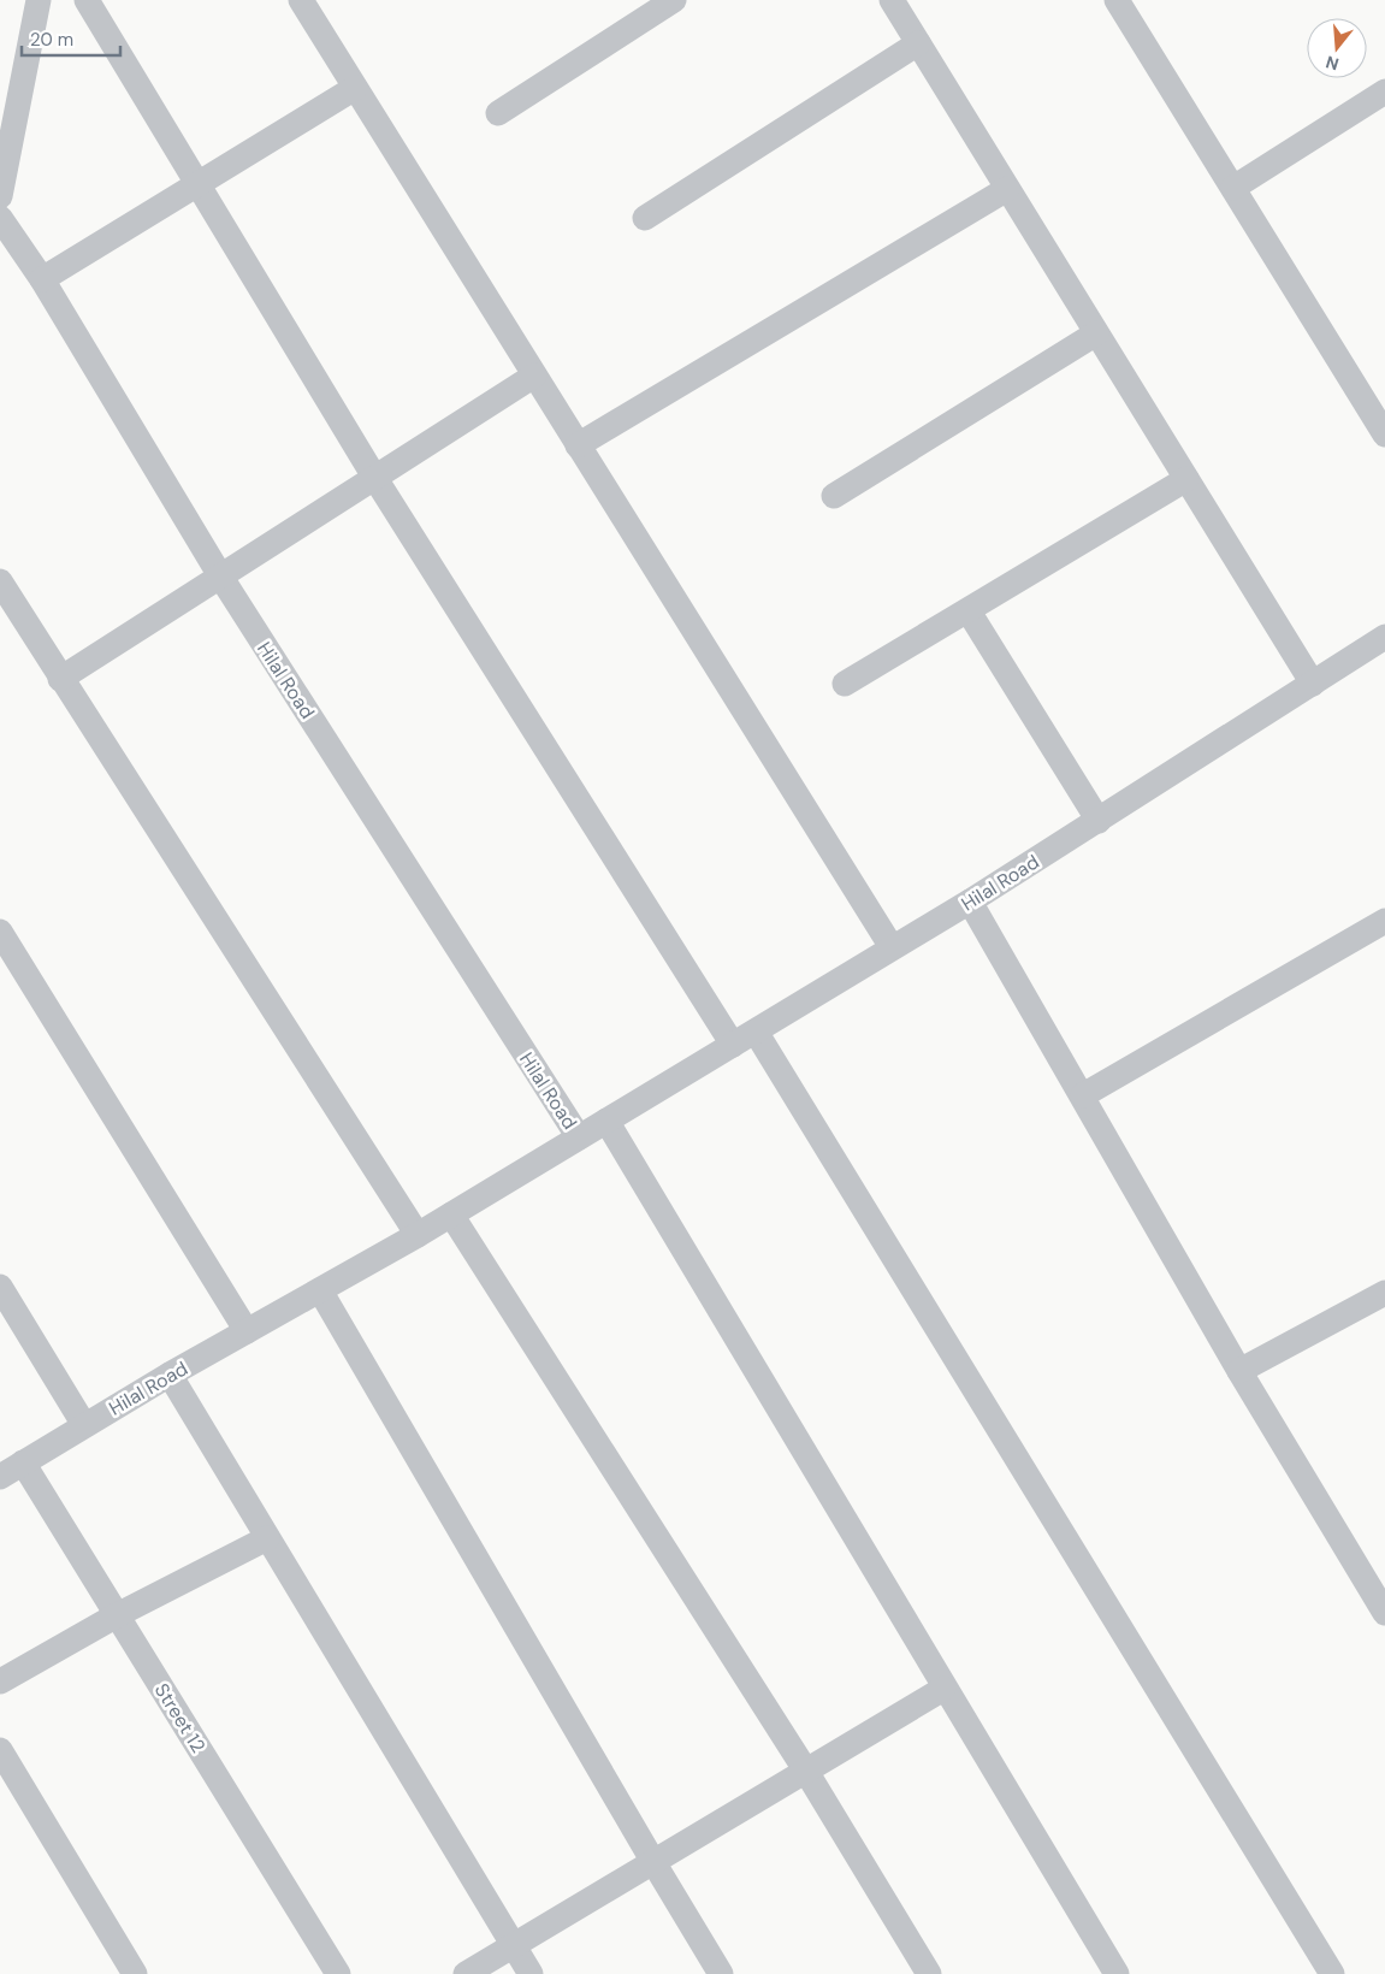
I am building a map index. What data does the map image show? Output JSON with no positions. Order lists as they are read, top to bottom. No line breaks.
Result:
{"streets":{"street":["Hilal Road","Street 12"]},"crossings":[["Hilal Road","Street 12"]],"scale_bar":"20 m","north":"bottom"}
